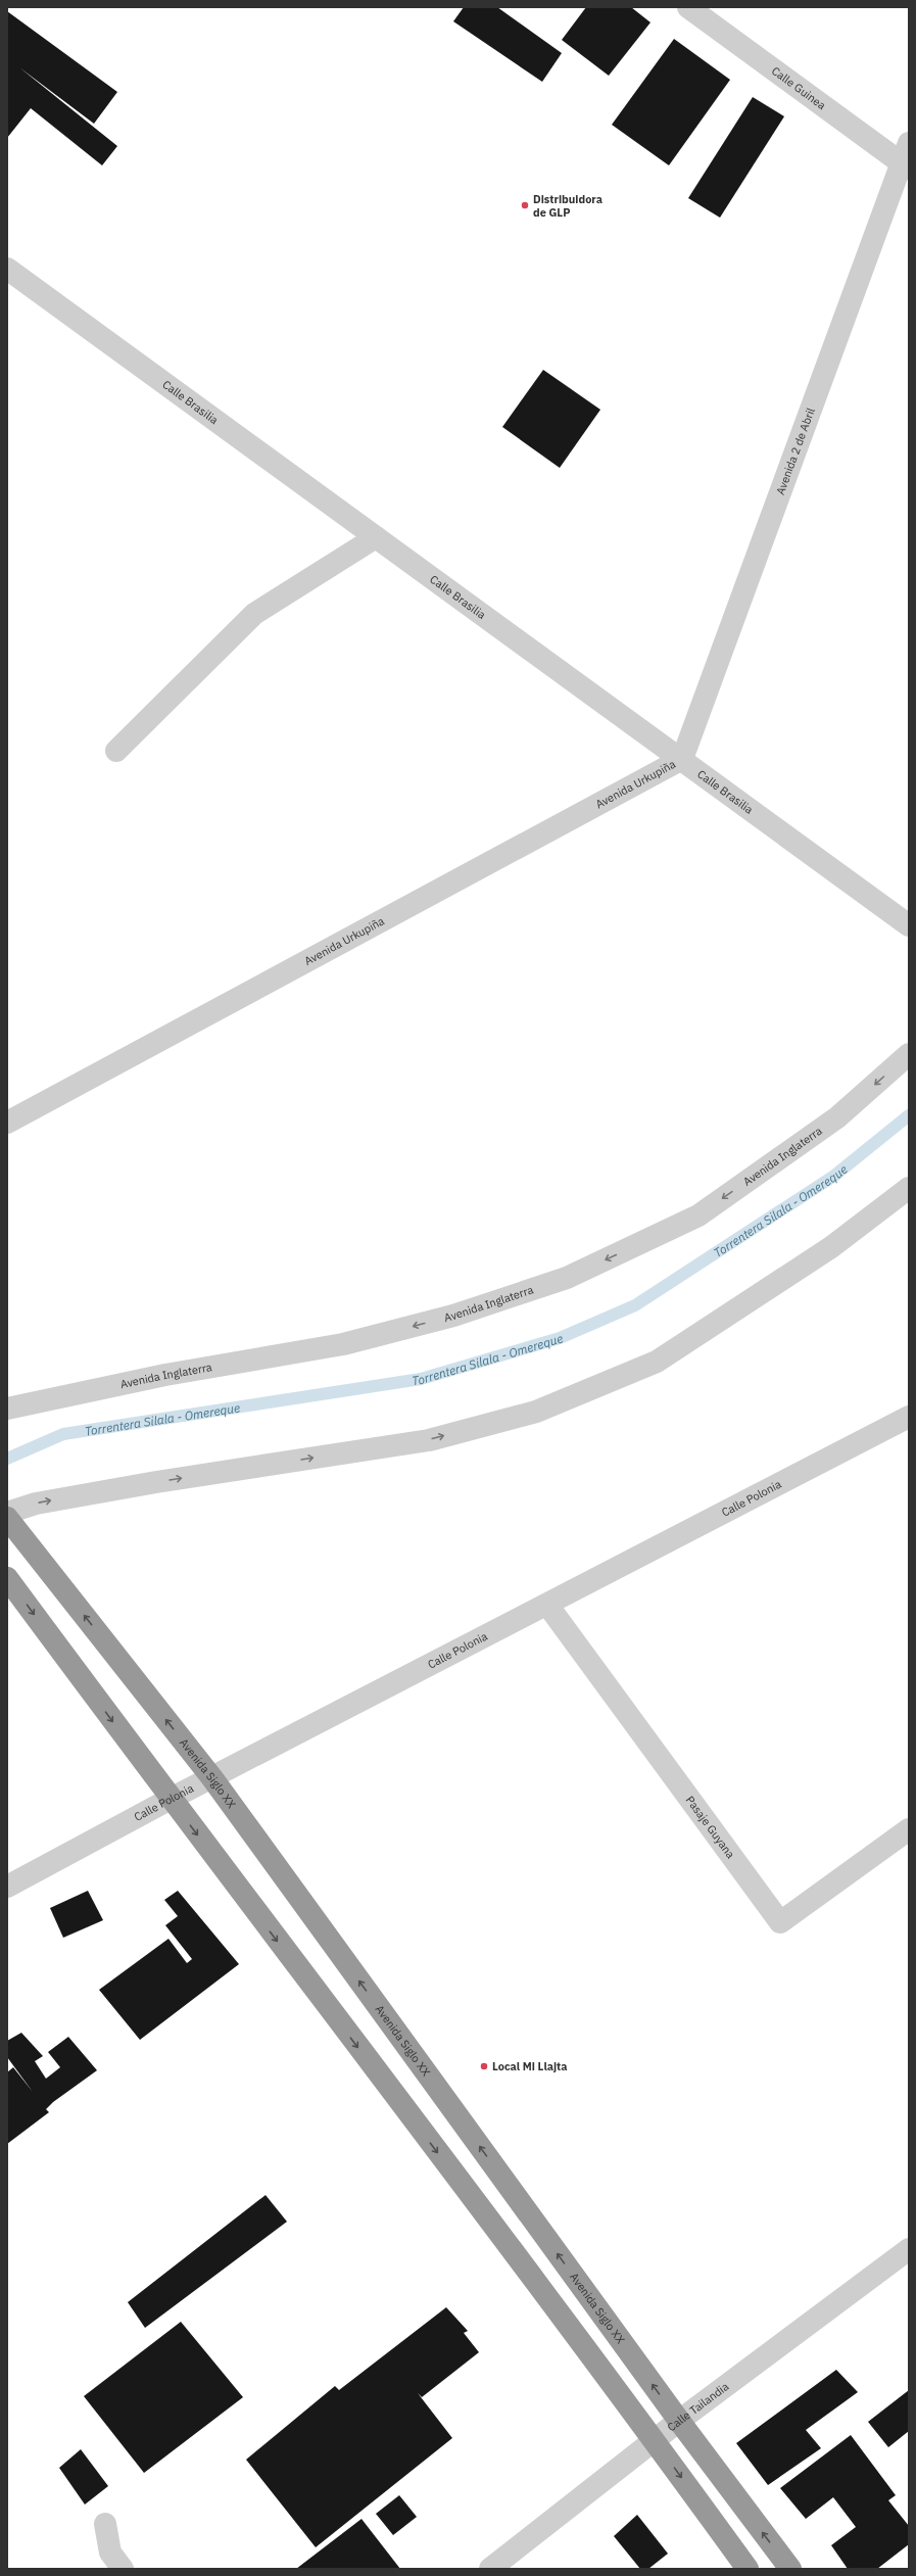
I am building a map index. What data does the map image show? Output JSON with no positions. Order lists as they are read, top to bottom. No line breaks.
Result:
{"streets":{"highway":["Avenida Siglo XX"],"street":["Calle Guinea","Calle Brasilia","Avenida 2 de Abril","Avenida Urkupiña","Avenida Inglaterra","Calle Polonia","Pasaje Guyana","Calle Tailandia"]},"crossings":[["Calle Guinea","Avenida 2 de Abril"],["Calle Brasilia","Avenida 2 de Abril"],["Calle Brasilia","Avenida Urkupiña"],["Avenida 2 de Abril","Avenida Urkupiña"],["Calle Polonia","Avenida Siglo XX"],["Calle Polonia","Pasaje Guyana"],["Avenida Siglo XX","Calle Tailandia"]],"water":["Torrentera Silala - Omereque"],"places":["Distribuidora de GLP","Local Mi Llajta"]}
